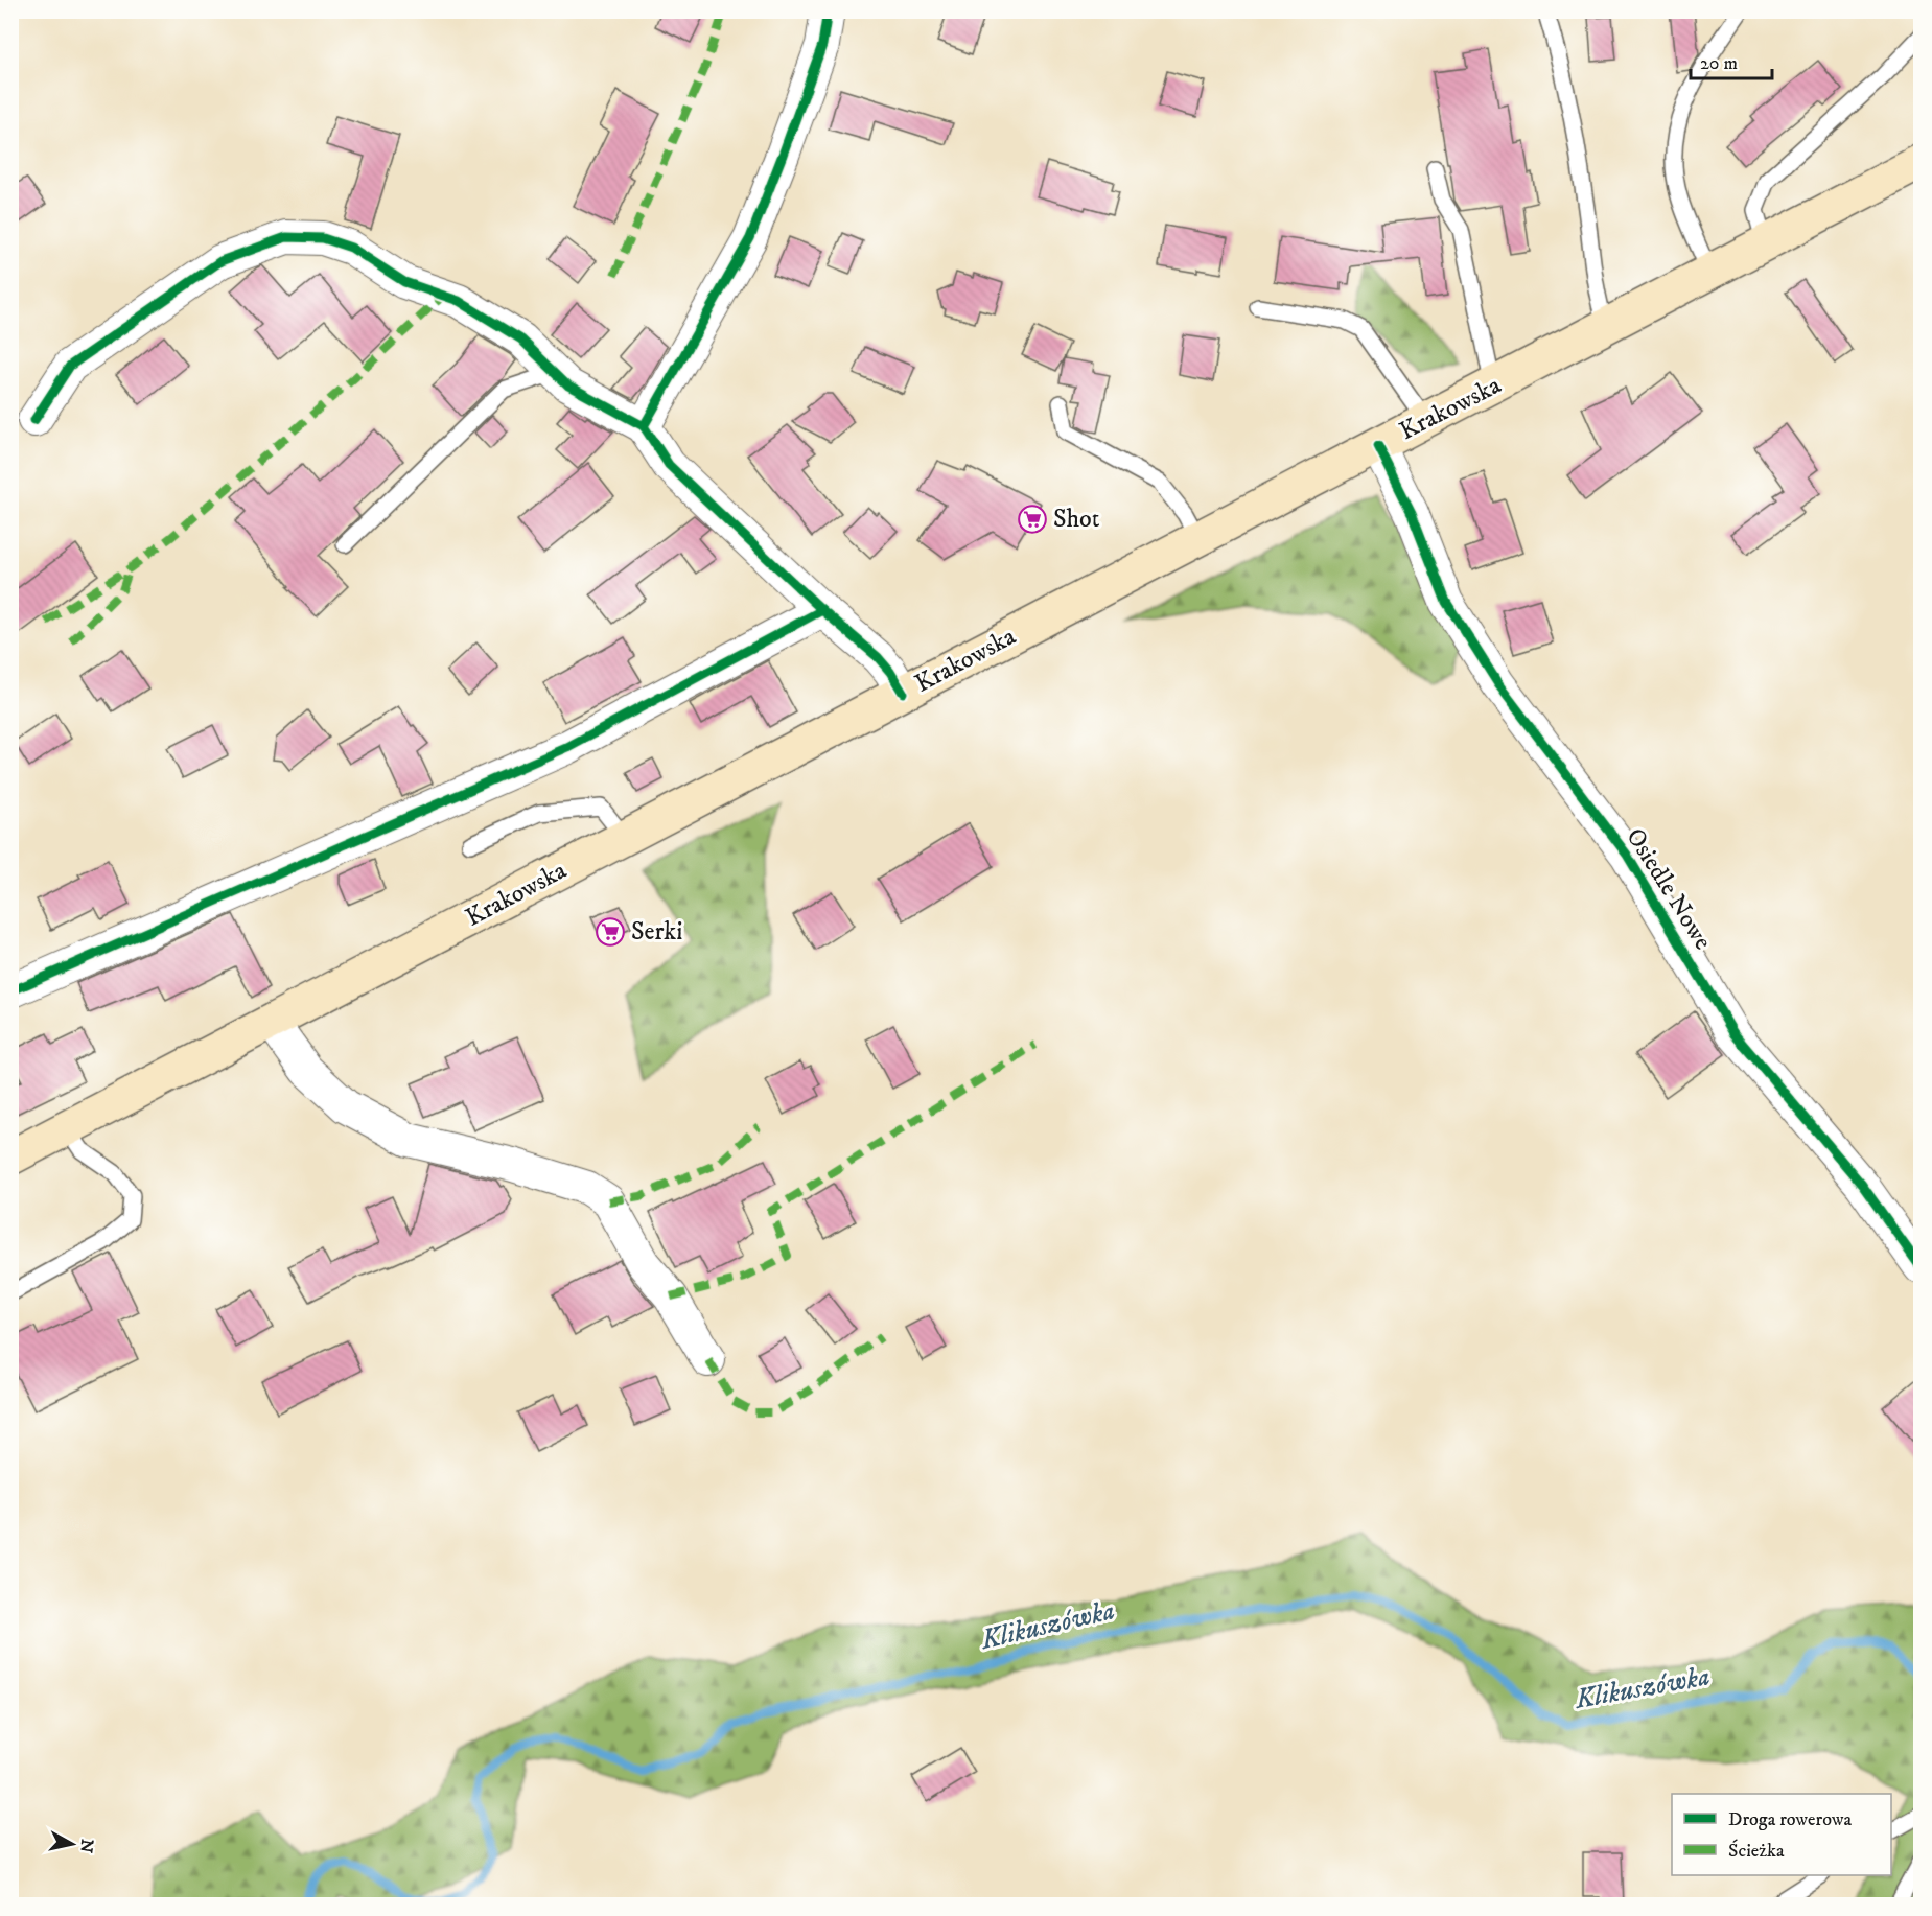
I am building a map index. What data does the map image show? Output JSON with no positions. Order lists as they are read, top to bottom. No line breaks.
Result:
{"streets":{"main road":["Krakowska"],"street":["Osiedle Nowe"]},"crossings":[["Krakowska","Osiedle Nowe"]],"water":["Klikuszówka"],"places":{"supermarket":["Shot","Serki"]},"legend":["Droga rowerowa","Ścieżka"],"scale_bar":"20 m","north":"right"}
